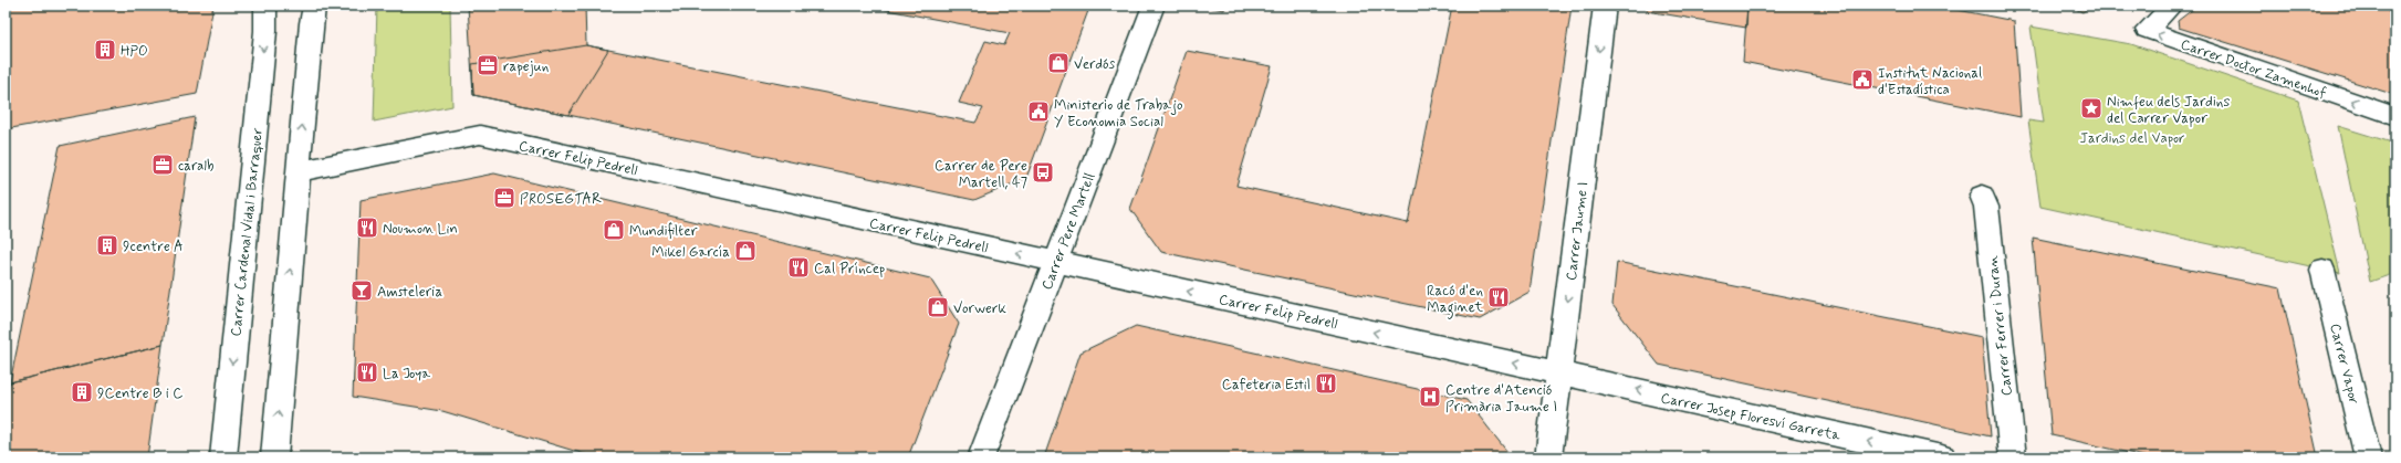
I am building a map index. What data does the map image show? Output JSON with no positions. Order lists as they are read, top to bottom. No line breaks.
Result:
{"streets":{"street":["Carrer Doctor Zamenhof","Carrer Felip Pedrell","Carrer Pere Martell","Carrer Jaume I","Carrer Cardenal Vidal i Barraquer","Carrer Ferrer i Duran","Carrer Vapor","Carrer Josep Floresví Garreta"]},"crossings":[["Carrer Felip Pedrell","Carrer Pere Martell"],["Carrer Felip Pedrell","Carrer Jaume I"],["Carrer Felip Pedrell","Carrer Josep Floresví Garreta"],["Carrer Jaume I","Carrer Josep Floresví Garreta"]],"one_way":["Carrer Doctor Zamenhof","Carrer Felip Pedrell","Carrer Jaume I","Carrer Josep Floresví Garreta"],"parks":["Jardins del Vapor"],"places":{"building":["HPO","9centre A","9Centre B i C"],"shop":["Verdós","Mundifilter","Mikel García","Vorwerk"],"office":["rapejun","caralb","PROSEGTAR"],"public building":["Institut Nacional d'Estadística","Ministerio de Trabajo Y Economia Social"],"place":["Nimfeu dels Jardins del Carrer Vapor"],"bus stop":["Carrer de Pere Martell, 47"],"restaurant":["Noumon Lin","Cal Príncep","Racó d'en Maginet","La Joya","Cafeteria Estil"],"bar":["Amsteleria"],"hospital":["Centre d'Atenció Primària Jaume I"]}}
